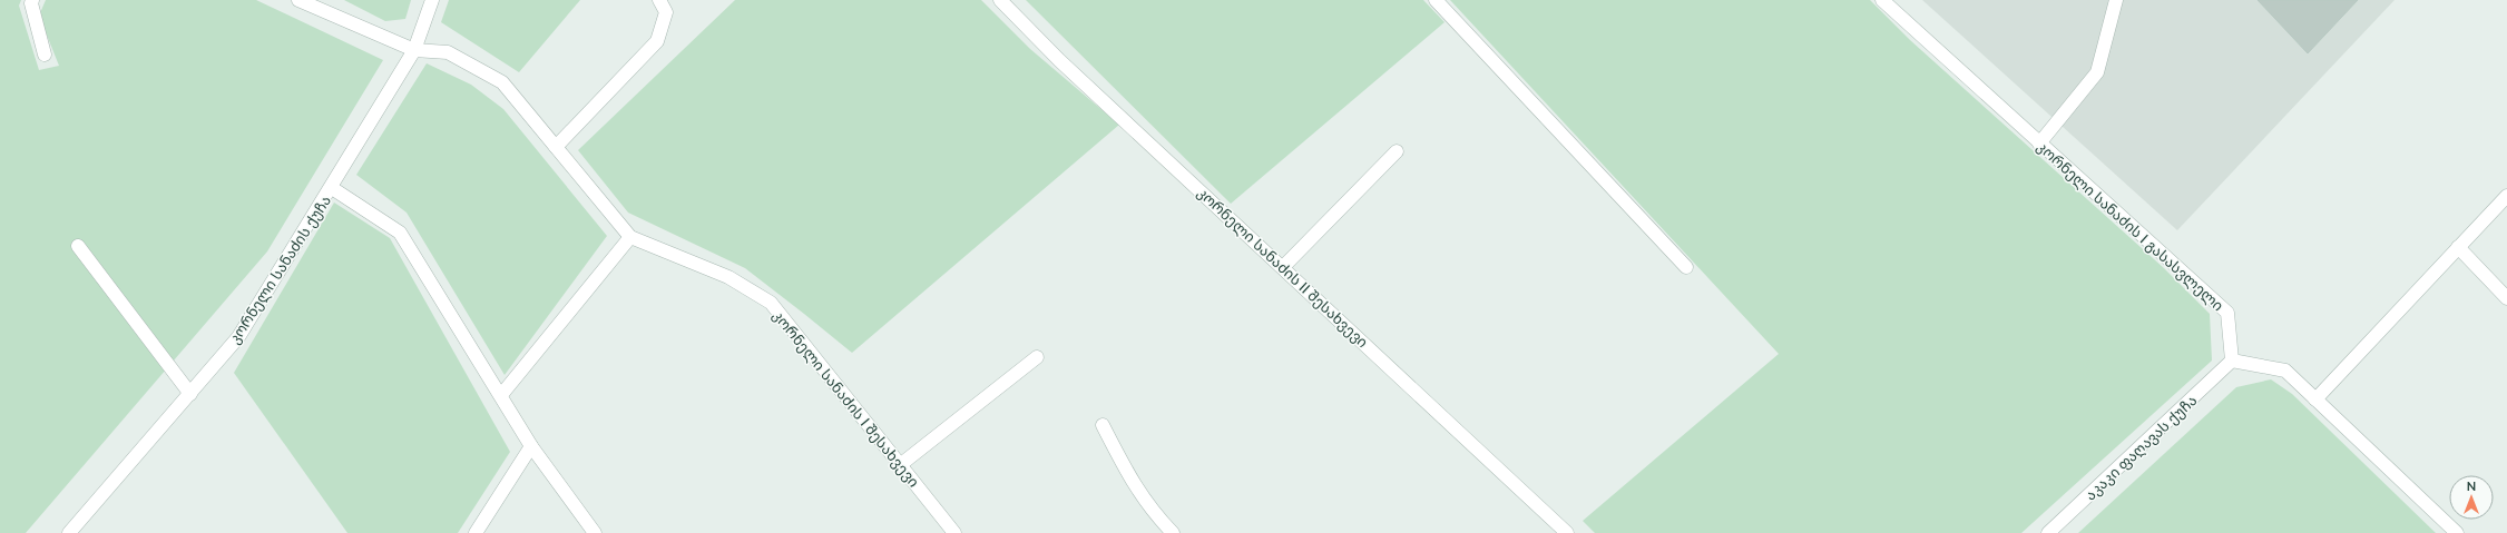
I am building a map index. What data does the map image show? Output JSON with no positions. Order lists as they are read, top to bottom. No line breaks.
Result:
{"streets":{"street":["კორნელი სანაძის I გასასვლელი","კორნელი სანაძის II შესახვევი","კორნელი სანაძის ქუჩა","კორნელი სანაძის I შესახვევი","აკაკი ფაღავას ქუჩა"]},"crossings":[["კორნელი სანაძის I გასასვლელი","აკაკი ფაღავას ქუჩა"],["კორნელი სანაძის ქუჩა","კორნელი სანაძის I შესახვევი"]],"north":"top"}
